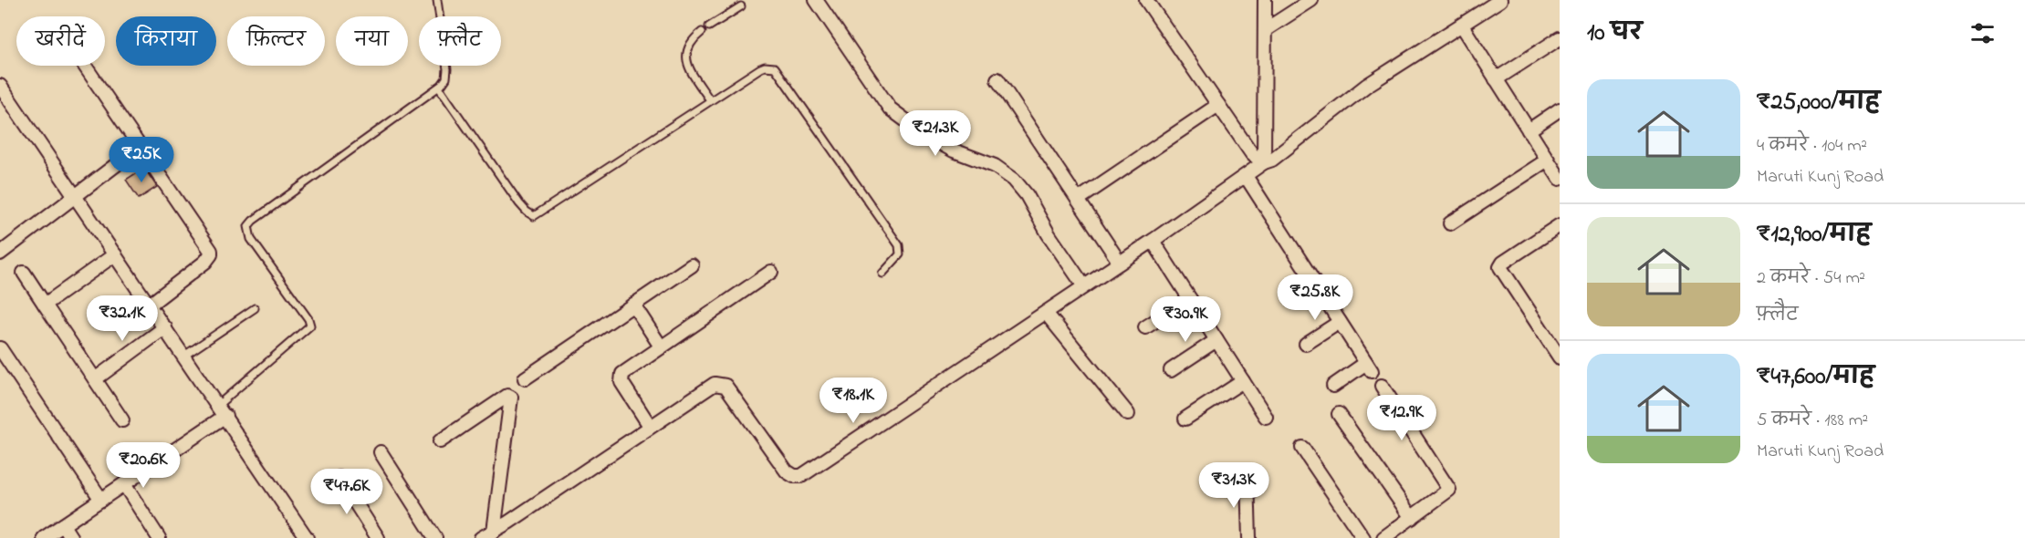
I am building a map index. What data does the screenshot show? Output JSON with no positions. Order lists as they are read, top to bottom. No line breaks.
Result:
{"page":{"heading":"10 घर","chip":["खरीदें","किराया","फ़िल्टर","नया","फ़्लैट"],"list":[{"name":"₹25,000/माह","note":"4 कमरे · 104 m² · Maruti Kunj Road"},{"name":"₹12,900/माह","note":"2 कमरे · 54 m² · फ़्लैट"},{"name":"₹47,600/माह","note":"5 कमरे · 188 m² · Maruti Kunj Road"}],"price":["₹21.3K","₹25K","₹25.8K","₹32.1K","₹30.9K","₹18.1K","₹12.9K","₹20.6K","₹31.3K","₹47.6K"]}}
